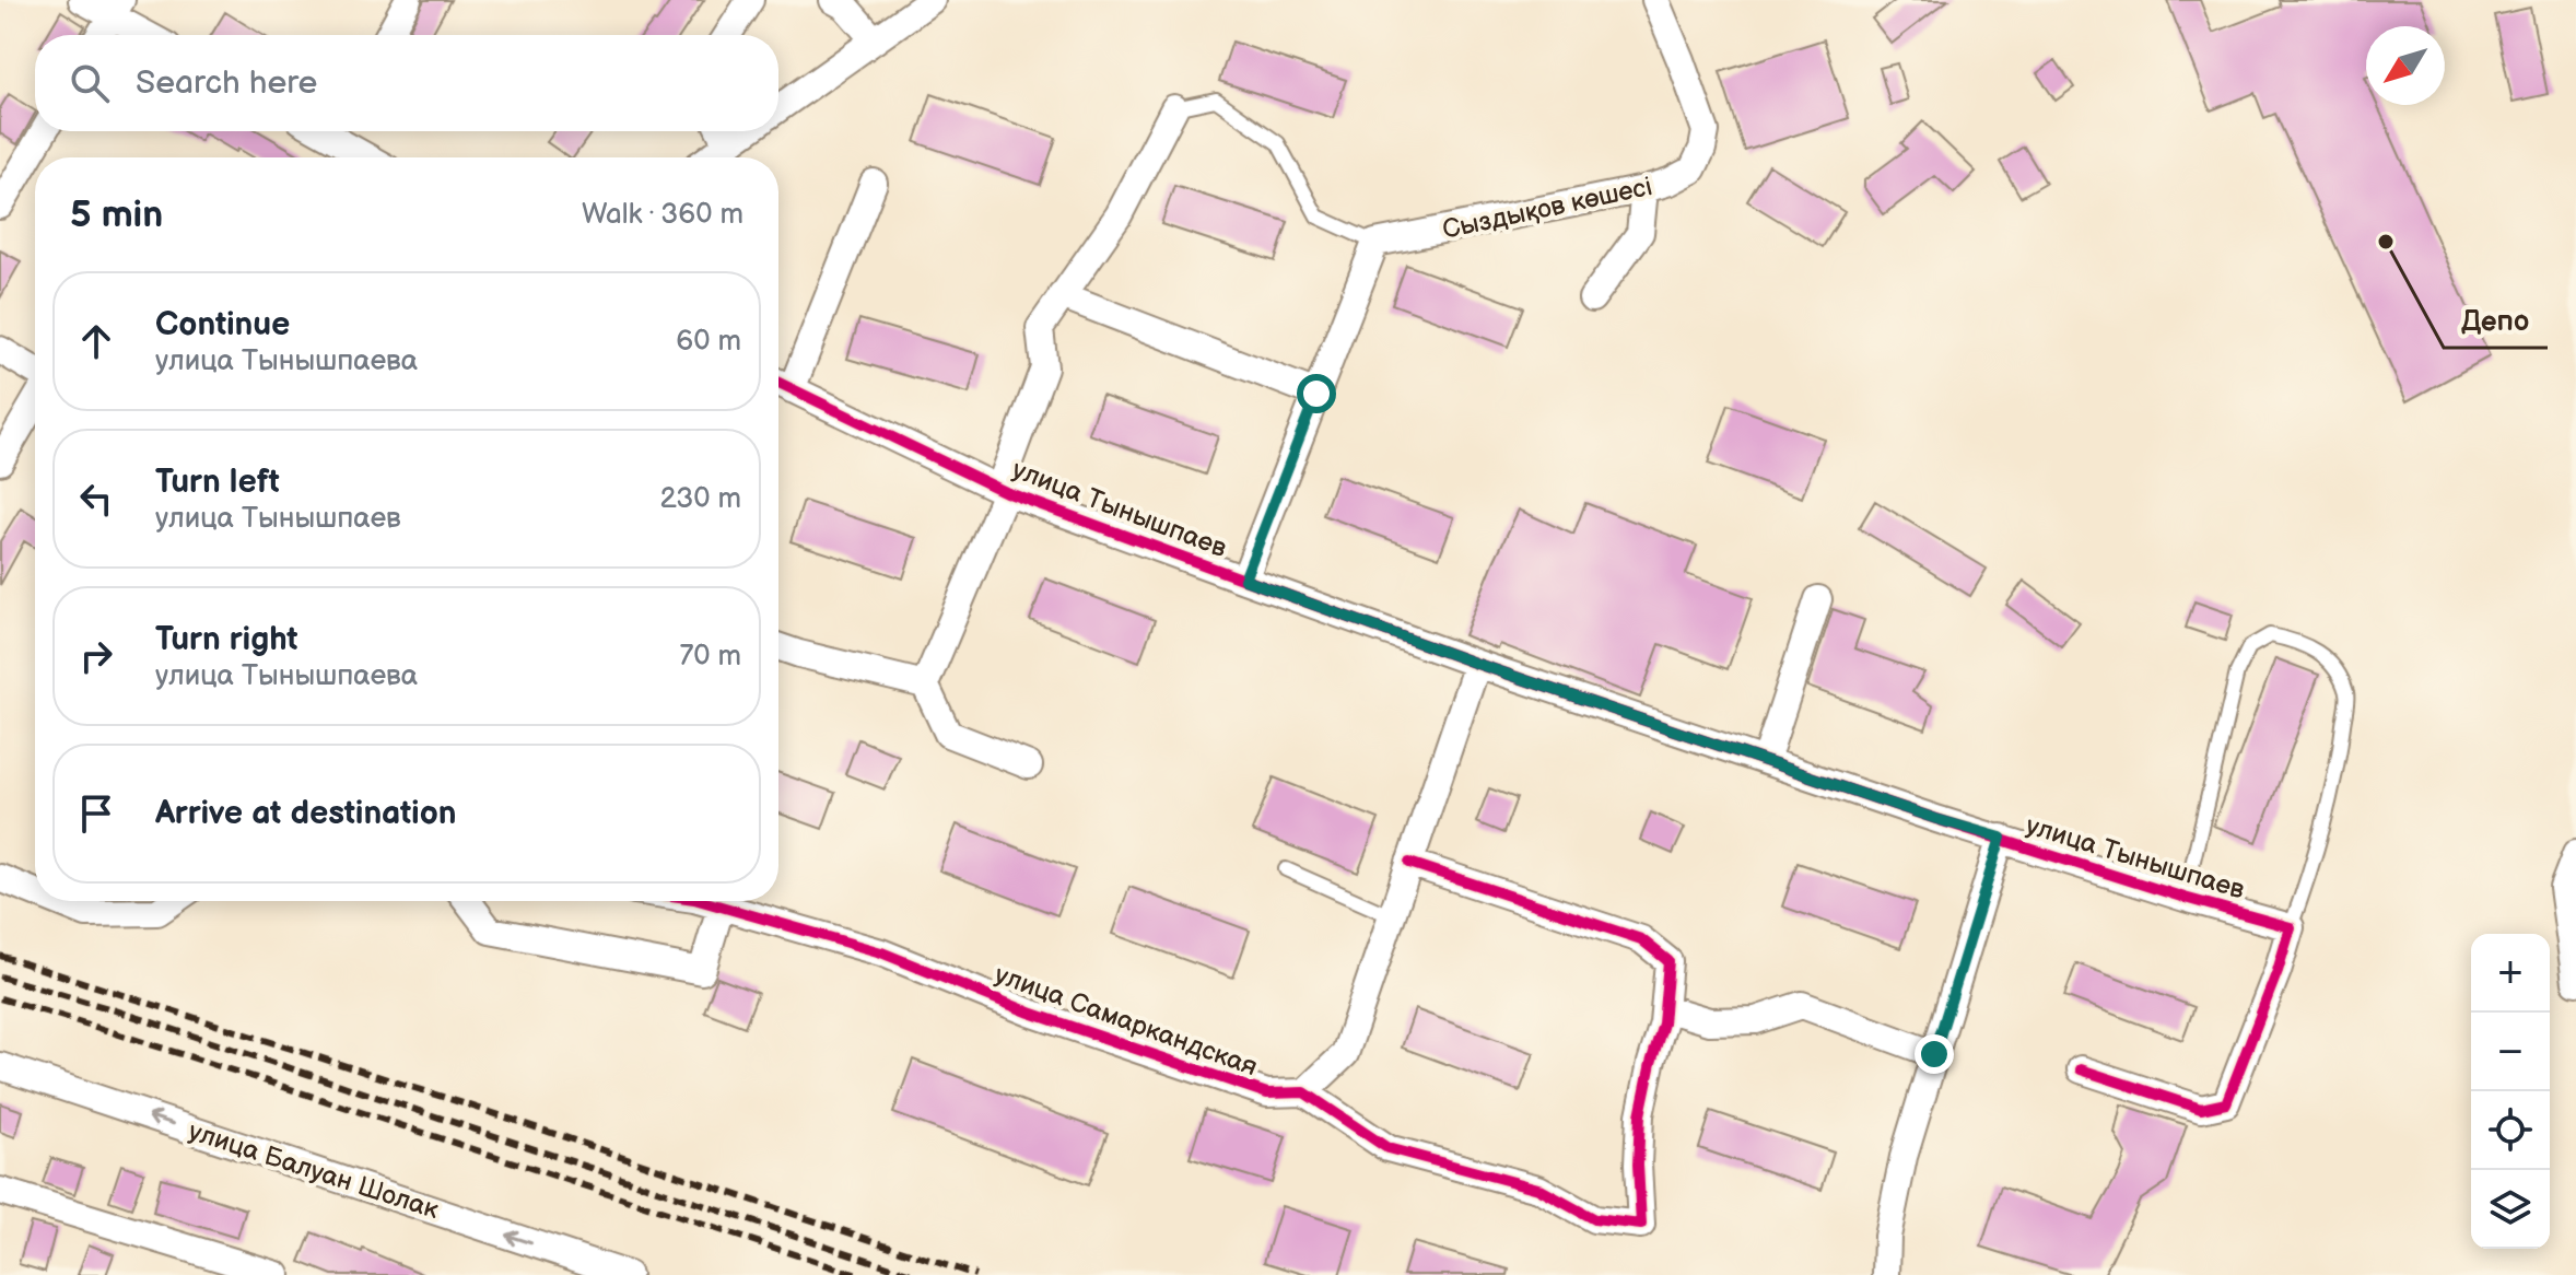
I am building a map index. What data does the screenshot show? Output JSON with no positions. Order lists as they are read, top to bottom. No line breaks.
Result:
{"streets":{"street":["Сыздықов көшесі","улица Тынышпаев","улица Самаркандская","улица Балуан Шолак"]},"places":["Депо"],"north":"bottom left","page":{"search":"Search here","heading":["5 min","Walk · 360 m"],"list":[["Continue","улица Тынышпаева","60 m"],["Turn left","улица Тынышпаев","230 m"],["Turn right","улица Тынышпаева","70 m"],"Arrive at destination"],"map_buttons":["+","−"]}}
